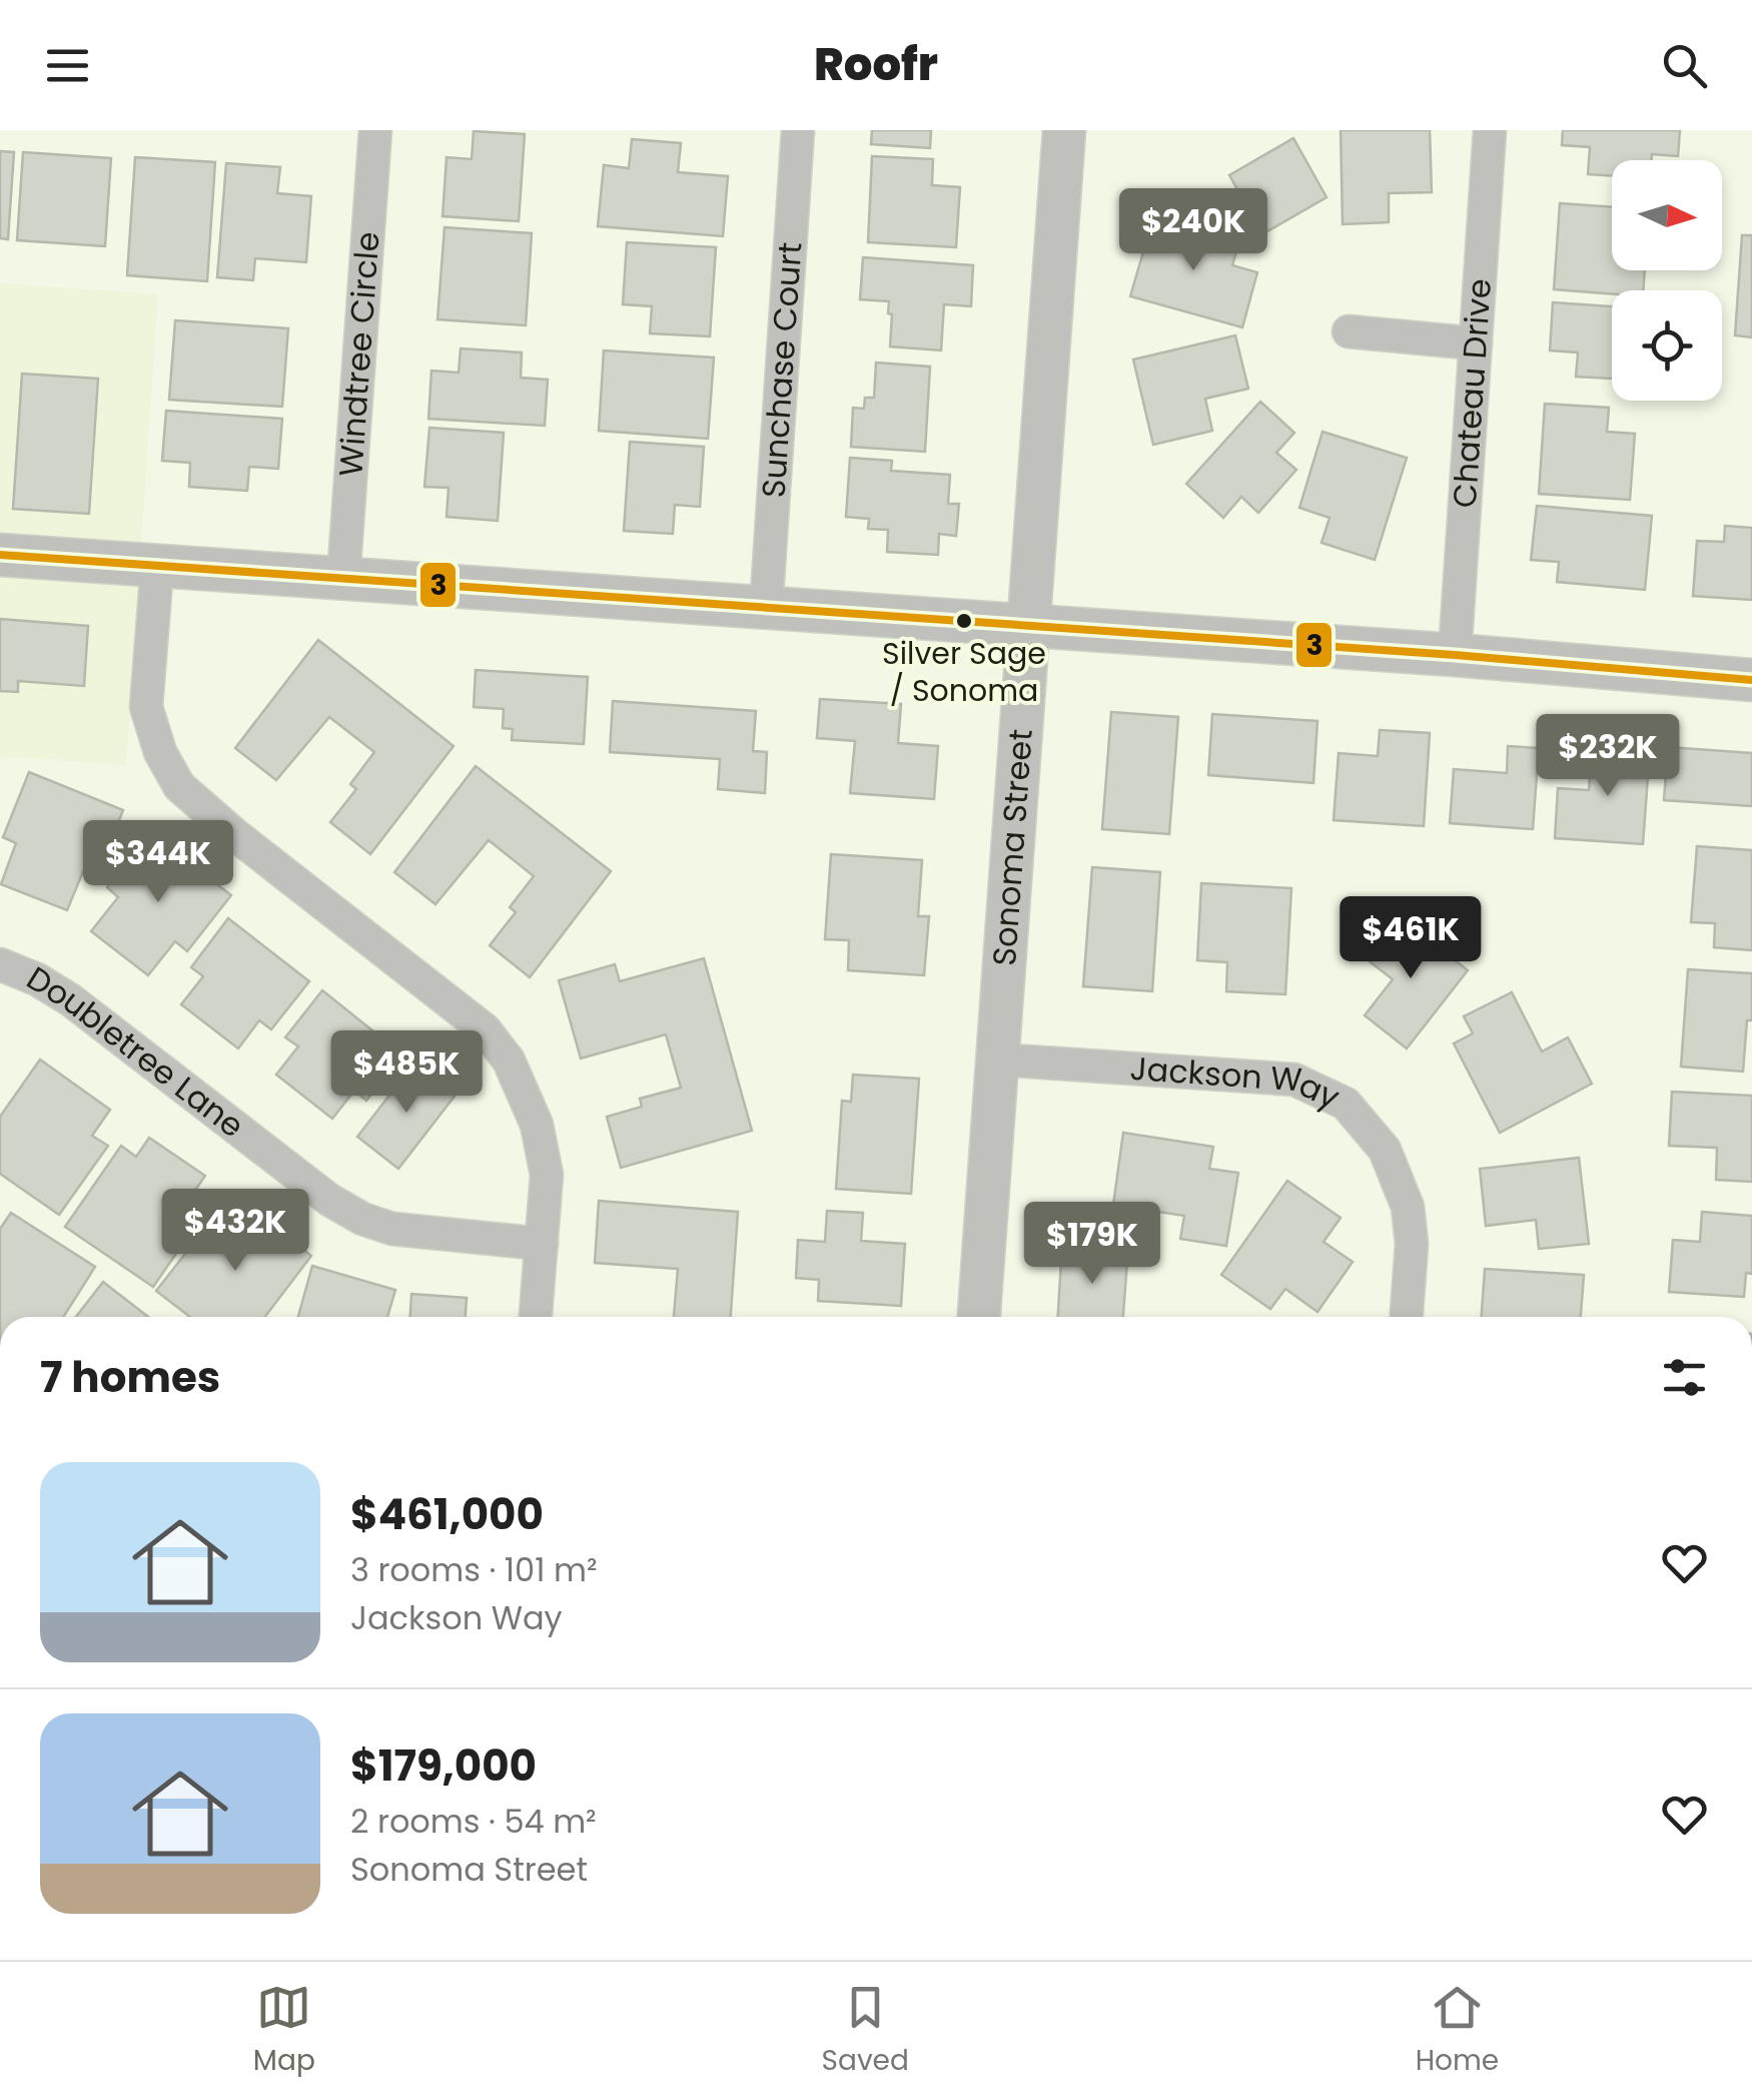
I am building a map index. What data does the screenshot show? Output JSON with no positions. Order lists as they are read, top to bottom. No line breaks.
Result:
{"streets":{"street":["Windtree Circle","Sunchase Court","Chateau Drive","Sonoma Street","Doubletree Lane","Jackson Way"]},"crossings":[["Sonoma Street","Jackson Way"]],"places":["Silver Sage / Sonoma"],"lines":["transit line 3"],"north":"right","page":{"header":"Roofr","price":["$240K","$232K","$344K","$461K","$485K","$432K","$179K"],"heading":"7 homes","list":[{"name":"$461,000","note":"3 rooms · 101 m² · Jackson Way"},{"name":"$179,000","note":"2 rooms · 54 m² · Sonoma Street"}],"tabs":["Map","Saved","Home"]}}
